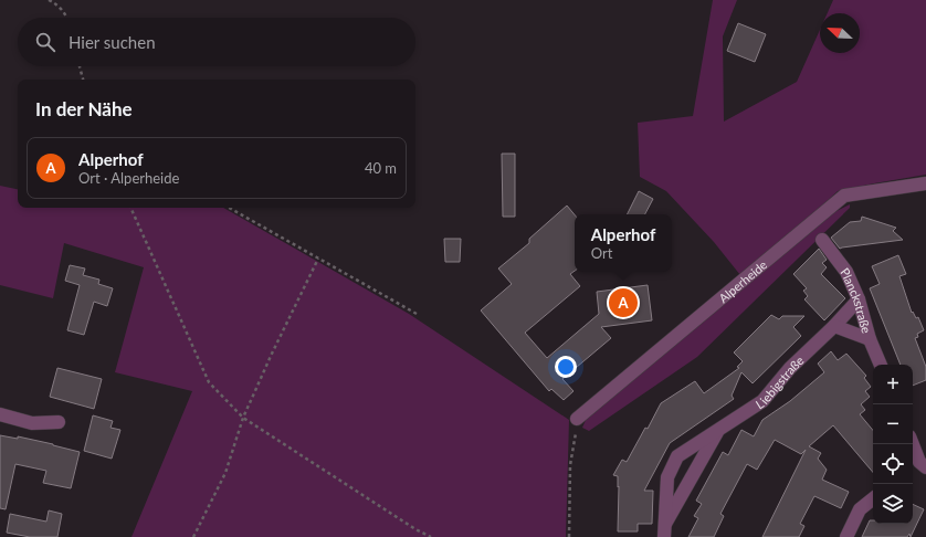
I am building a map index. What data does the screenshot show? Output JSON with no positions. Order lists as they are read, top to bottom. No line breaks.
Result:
{"streets":{"street":["Alperheide","Planckstraße","Liebigstraße"]},"crossings":[["Planckstraße","Liebigstraße"]],"north":"top left","page":{"search":"Hier suchen","heading":"In der Nähe","list":[{"mark":"A","name":"Alperhof","note":"Ort · Alperheide","value":"40 m"}],"popup":["Alperhof","Ort"],"pins":"A","map_buttons":["+","−"]}}
